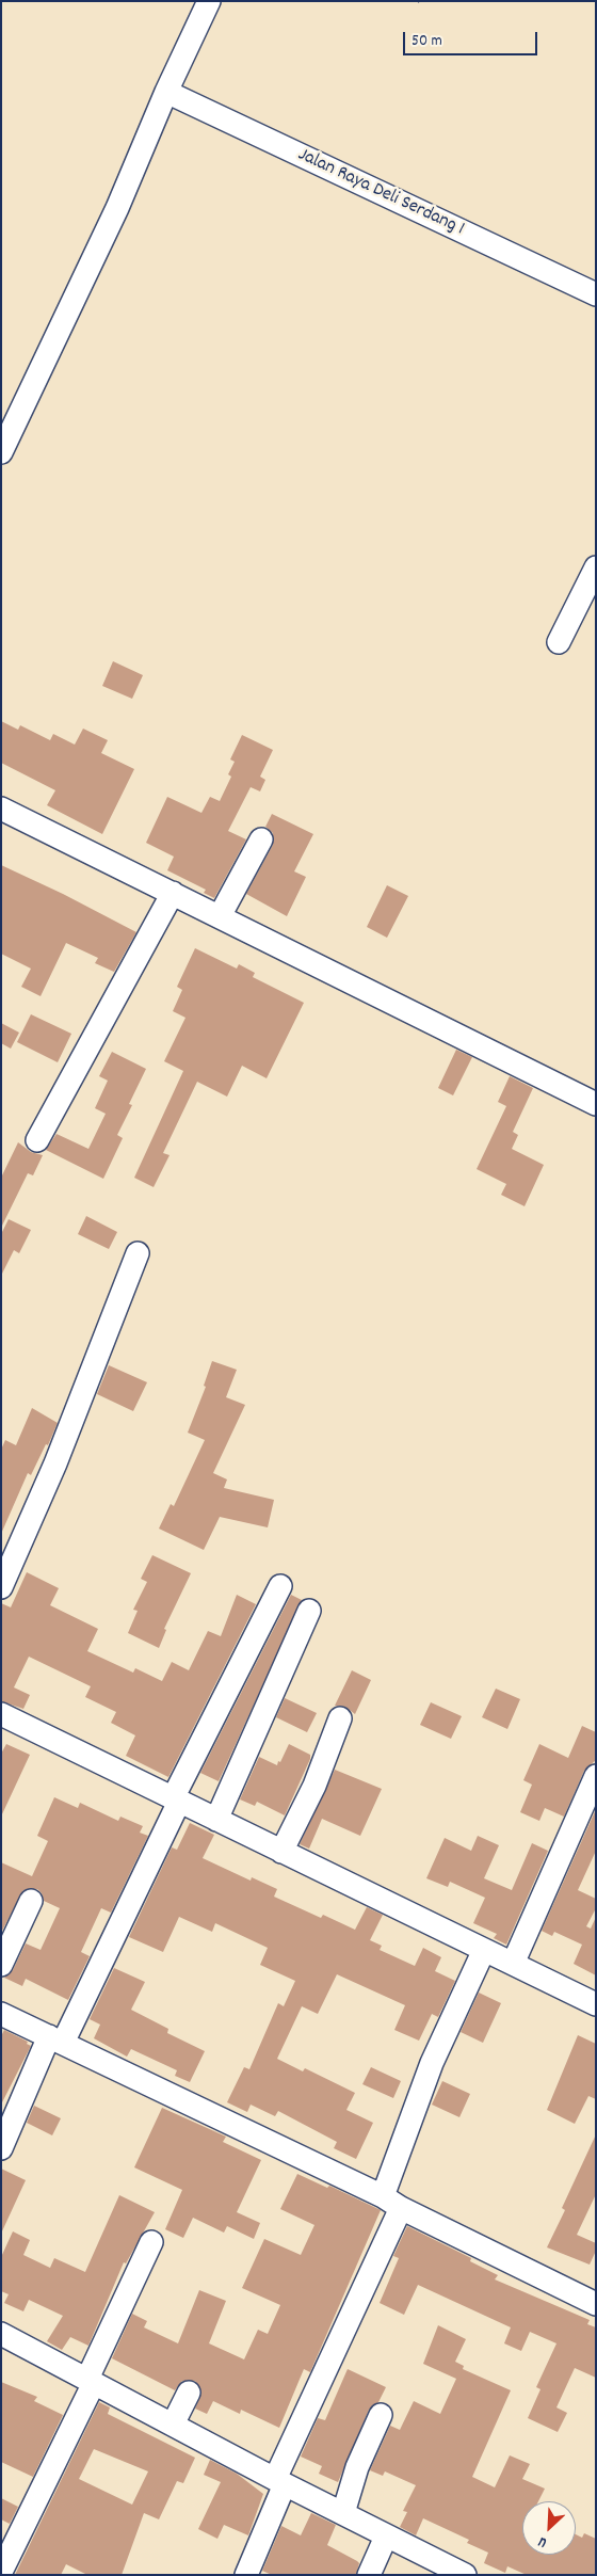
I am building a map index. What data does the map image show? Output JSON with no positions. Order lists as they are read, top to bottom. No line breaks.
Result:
{"streets":{"street":["Jalan Raya Deli Serdang 1"]},"scale_bar":"50 m","north":"bottom left"}
